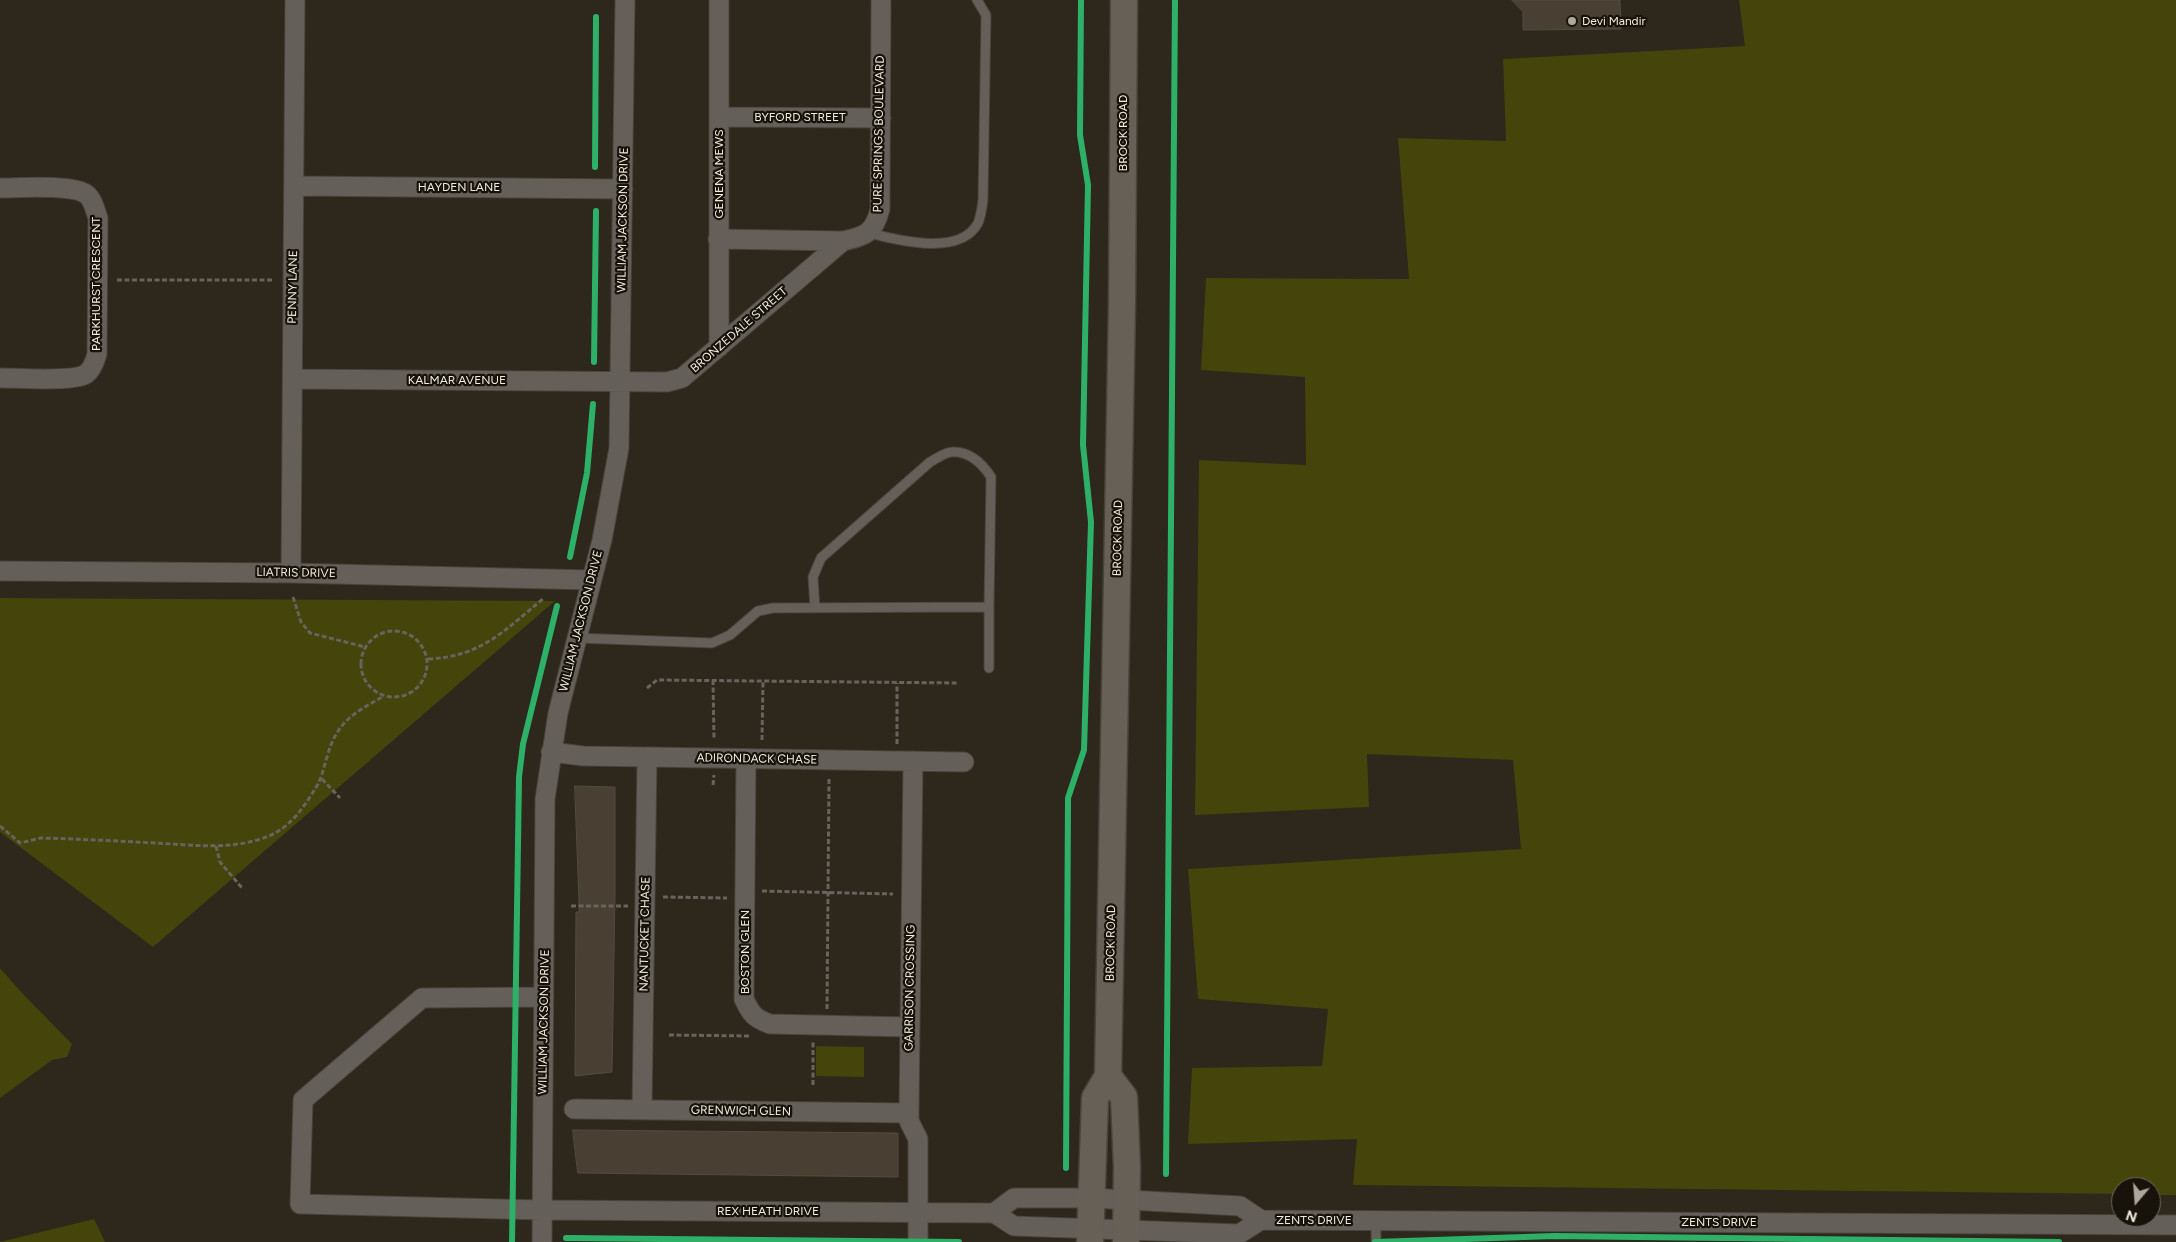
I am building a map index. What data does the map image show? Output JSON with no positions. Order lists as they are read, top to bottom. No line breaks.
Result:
{"streets":{"main road":["BROCK ROAD"],"street":["BYFORD STREET","PURE SPRINGS BOULEVARD","GENENA MEWS","HAYDEN LANE","WILLIAM JACKSON DRIVE","PARKHURST CRESCENT","PENNY LANE","BRONZEDALE STREET","KALMAR AVENUE","LIATRIS DRIVE","ADIRONDACK CHASE","NANTUCKET CHASE","BOSTON GLEN","GARRISON CROSSING","GRENWICH GLEN","REX HEATH DRIVE","ZENTS DRIVE"]},"crossings":[["BYFORD STREET","PURE SPRINGS BOULEVARD"],["BYFORD STREET","GENENA MEWS"],["BROCK ROAD","ZENTS DRIVE"],["GENENA MEWS","BRONZEDALE STREET"],["HAYDEN LANE","WILLIAM JACKSON DRIVE"],["HAYDEN LANE","PENNY LANE"],["WILLIAM JACKSON DRIVE","BRONZEDALE STREET"],["WILLIAM JACKSON DRIVE","KALMAR AVENUE"],["WILLIAM JACKSON DRIVE","LIATRIS DRIVE"],["WILLIAM JACKSON DRIVE","ADIRONDACK CHASE"],["WILLIAM JACKSON DRIVE","REX HEATH DRIVE"],["PENNY LANE","KALMAR AVENUE"],["PENNY LANE","LIATRIS DRIVE"],["BRONZEDALE STREET","KALMAR AVENUE"],["ADIRONDACK CHASE","NANTUCKET CHASE"],["ADIRONDACK CHASE","BOSTON GLEN"],["ADIRONDACK CHASE","GARRISON CROSSING"],["NANTUCKET CHASE","GRENWICH GLEN"],["BOSTON GLEN","GARRISON CROSSING"],["GARRISON CROSSING","GRENWICH GLEN"],["GARRISON CROSSING","REX HEATH DRIVE"]],"places":["Devi Mandir"],"north":"bottom"}
